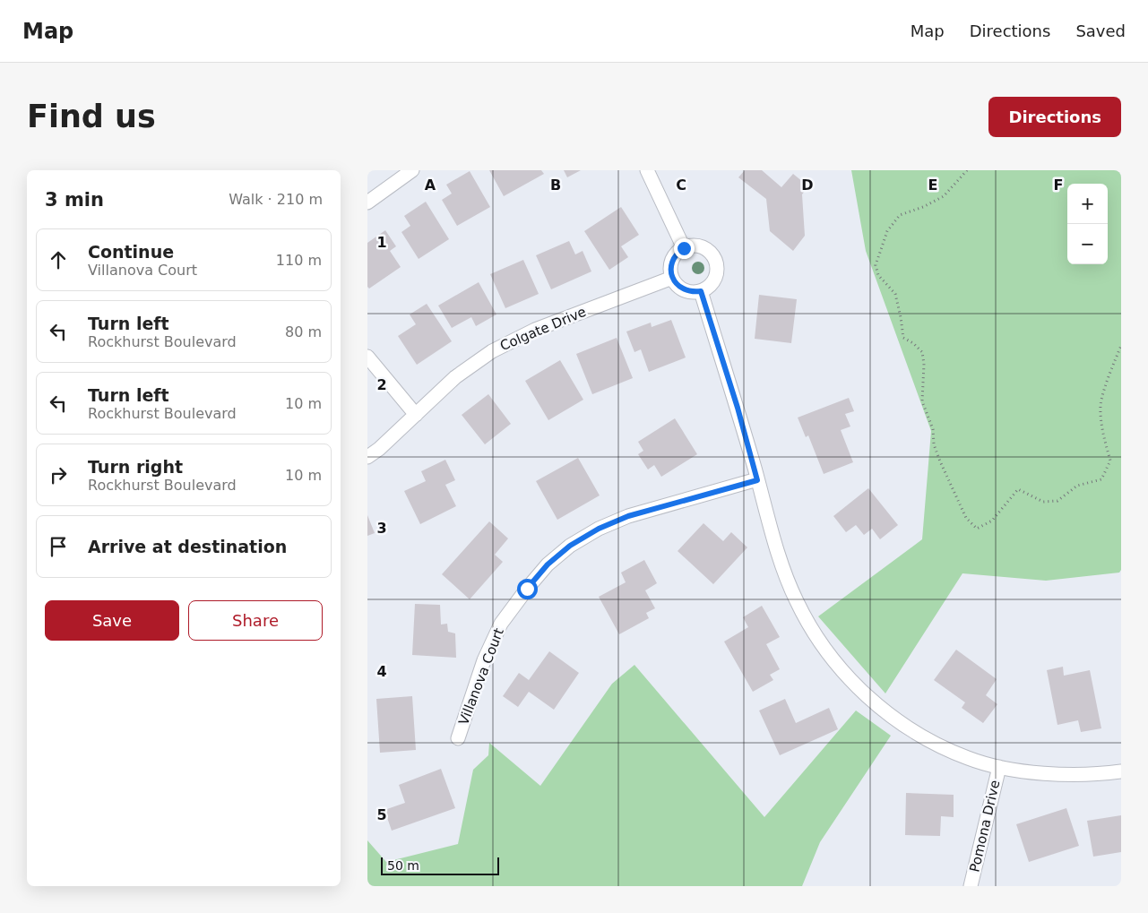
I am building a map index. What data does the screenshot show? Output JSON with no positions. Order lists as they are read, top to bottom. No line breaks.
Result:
{"streets":{"street":["Colgate Drive","Villanova Court","Pomona Drive"]},"scale_bar":"50 m","page":{"header":"Map","nav":["Map","Directions","Saved"],"buttons":["Directions",["Save","Share"]],"title":"Find us","heading":["3 min","Walk · 210 m"],"map_buttons":["+","−"],"list":[["Continue","Villanova Court","110 m"],["Turn left","Rockhurst Boulevard","80 m"],["Turn left","Rockhurst Boulevard","10 m"],["Turn right","Rockhurst Boulevard","10 m"],"Arrive at destination"],"scale":"50 m"},"grid":{"columns":["A","B","C","D","E","F"],"rows":["1","2","3","4","5"]}}
